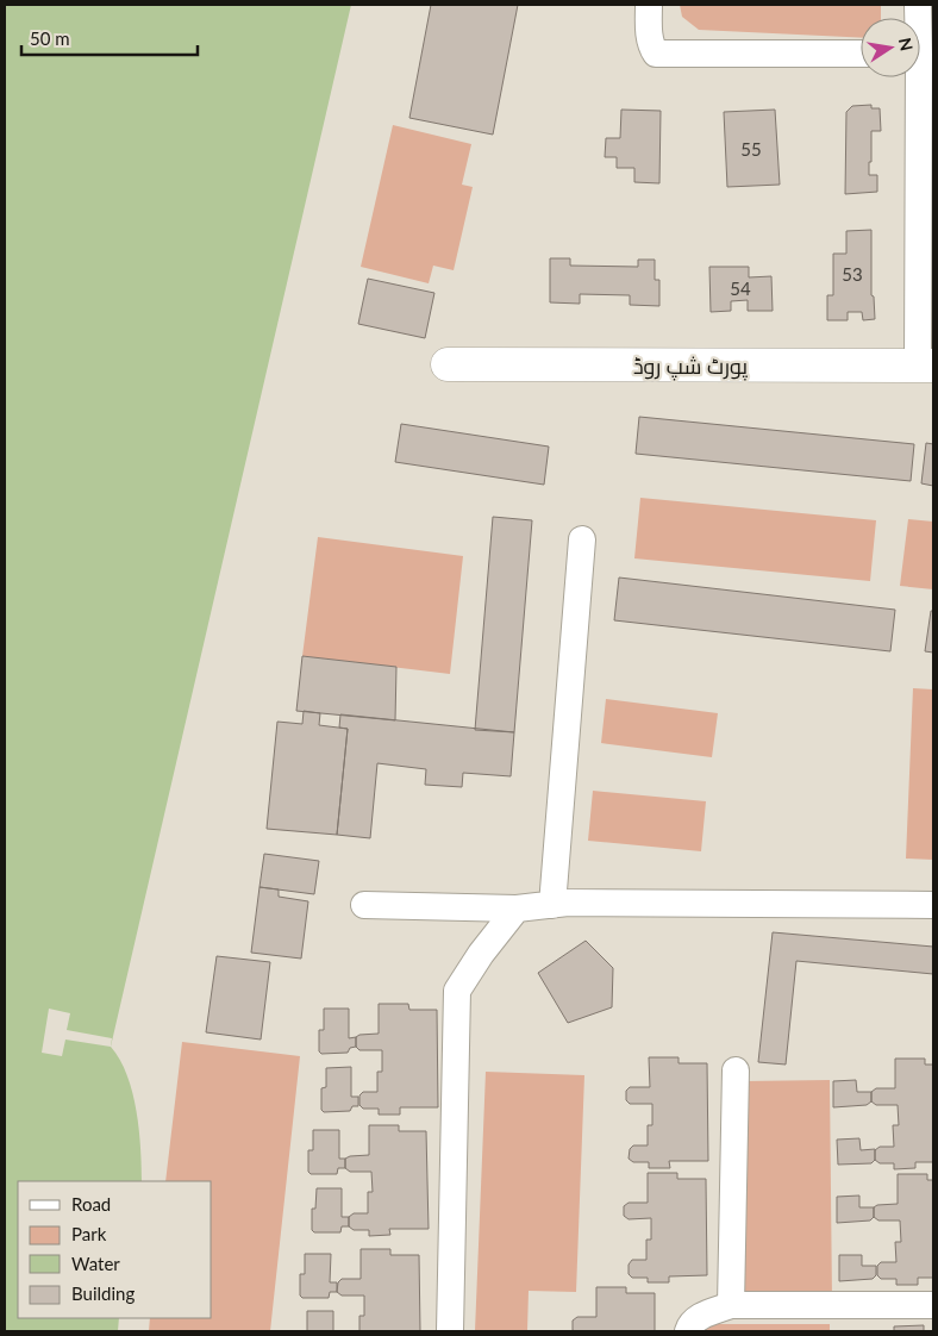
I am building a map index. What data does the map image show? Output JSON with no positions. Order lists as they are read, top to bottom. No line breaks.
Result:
{"streets":{"street":["پورٹ شپ روڈ"]},"house_numbers":["55","53","54"],"legend":["Road","Park","Water","Building"],"scale_bar":"50 m","north":"right"}
